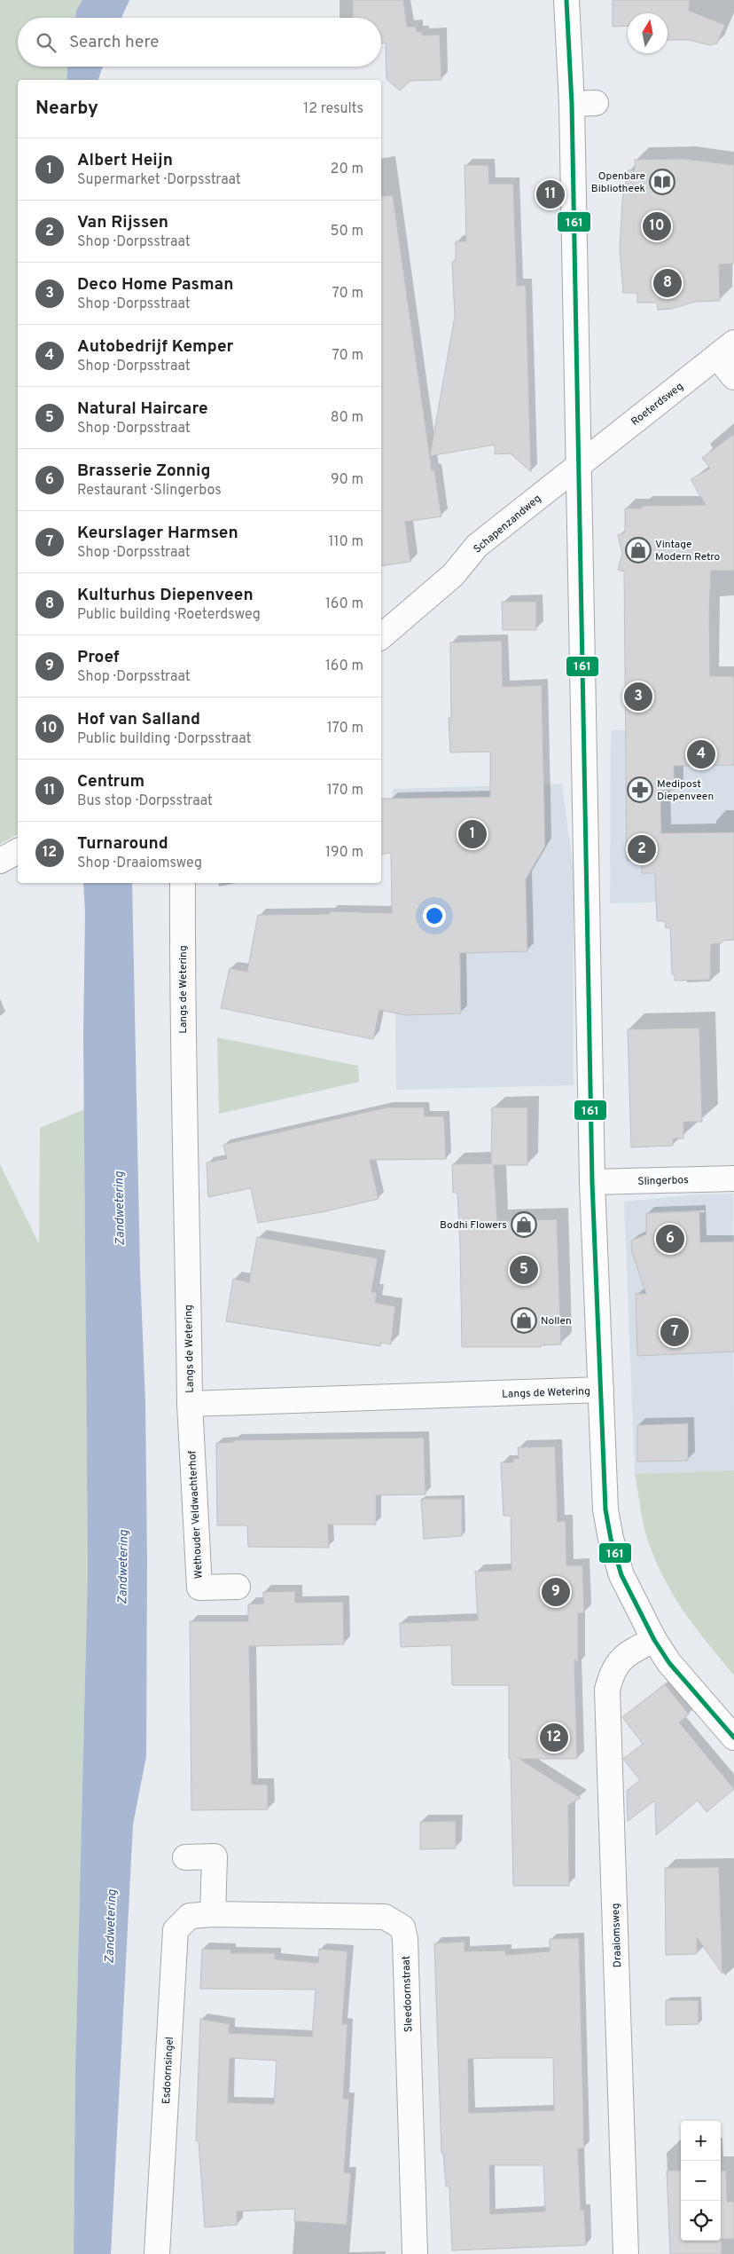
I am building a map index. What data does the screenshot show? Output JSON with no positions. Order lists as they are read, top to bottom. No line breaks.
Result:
{"streets":{"street":["Roeterdsweg","Schapenzandweg","Langs de Wetering","Slingerbos","Wethouder Veldwachterhof","Draaiomsweg","Sleedoornstraat","Esdoornsingel"]},"crossings":[["Roeterdsweg","Schapenzandweg"],["Langs de Wetering","Wethouder Veldwachterhof"],["Sleedoornstraat","Esdoornsingel"]],"water":["Zandwetering"],"places":{"library":["Openbare Bibliotheek"],"shop":["Vintage Modern Retro","Bodhi Flowers","Nollen"],"pharmacy":["Medipost Diepenveen"]},"lines":["transit line 161"],"north":"top","page":{"search":"Search here","heading":["Nearby","12 results"],"list":[{"mark":"1","name":"Albert Heijn","note":"Supermarket · Dorpsstraat","value":"20 m"},{"mark":"2","name":"Van Rijssen","note":"Shop · Dorpsstraat","value":"50 m"},{"mark":"3","name":"Deco Home Pasman","note":"Shop · Dorpsstraat","value":"70 m"},{"mark":"4","name":"Autobedrijf Kemper","note":"Shop · Dorpsstraat","value":"70 m"},{"mark":"5","name":"Natural Haircare","note":"Shop · Dorpsstraat","value":"80 m"},{"mark":"6","name":"Brasserie Zonnig","note":"Restaurant · Slingerbos","value":"90 m"},{"mark":"7","name":"Keurslager Harmsen","note":"Shop · Dorpsstraat","value":"110 m"},{"mark":"8","name":"Kulturhus Diepenveen","note":"Public building · Roeterdsweg","value":"160 m"},{"mark":"9","name":"Proef","note":"Shop · Dorpsstraat","value":"160 m"},{"mark":"10","name":"Hof van Salland","note":"Public building · Dorpsstraat","value":"170 m"},{"mark":"11","name":"Centrum","note":"Bus stop · Dorpsstraat","value":"170 m"},{"mark":"12","name":"Turnaround","note":"Shop · Draaiomsweg","value":"190 m"}],"pins":["11","10","8","3","4","1","2","6","5","7","9","12"],"map_buttons":["+","−"]}}
